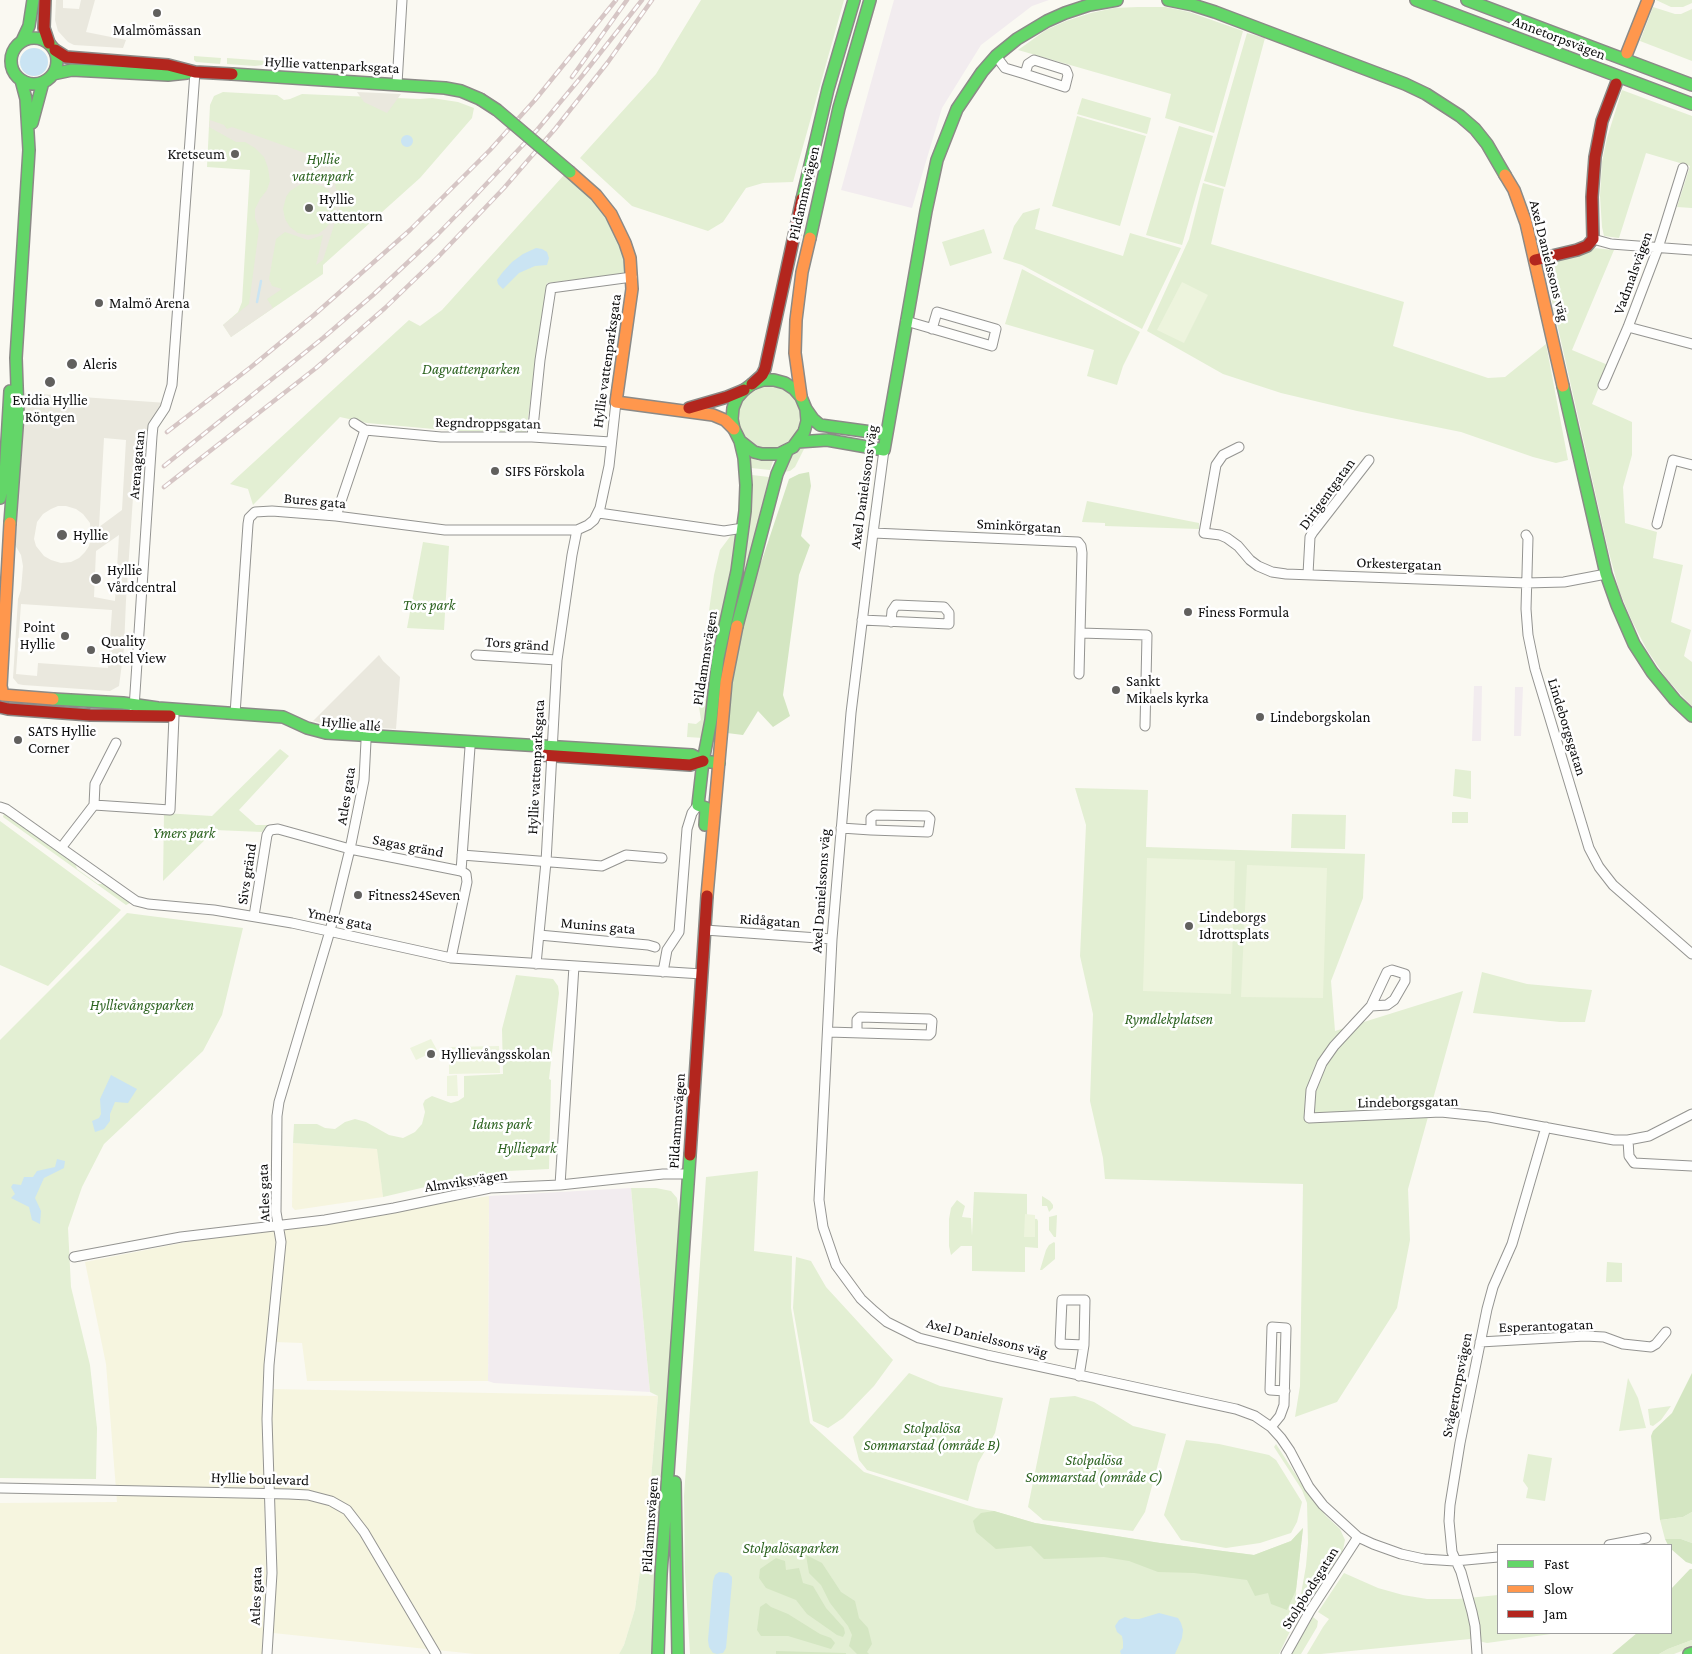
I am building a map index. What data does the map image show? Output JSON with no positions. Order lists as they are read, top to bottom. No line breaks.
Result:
{"streets":{"street":["Annetorpsvägen","Hyllie vattenparksgata","Pildammsvägen","Axel Danielssons väg","Vadmalsvägen","Regndroppsgatan","Arenagatan","Dirigentgatan","Bures gata","Sminkörgatan","Orkestergatan","Tors gränd","Hyllie allé","Lindeborgsgatan","Atles gata","Sagas gränd","Sivs gränd","Ymers gata","Ridågatan","Munins gata","Almviksvägen","Esperantogatan","Svågertorpsvägen","Hyllie boulevard","Stolpbodsgatan"]},"crossings":[["Hyllie vattenparksgata","Regndroppsgatan"],["Hyllie vattenparksgata","Arenagatan"],["Hyllie vattenparksgata","Bures gata"],["Hyllie vattenparksgata","Tors gränd"],["Hyllie vattenparksgata","Hyllie allé"],["Hyllie vattenparksgata","Sagas gränd"],["Hyllie vattenparksgata","Ymers gata"],["Hyllie vattenparksgata","Munins gata"],["Pildammsvägen","Hyllie allé"],["Pildammsvägen","Ymers gata"],["Pildammsvägen","Ridågatan"],["Pildammsvägen","Almviksvägen"],["Axel Danielssons väg","Sminkörgatan"],["Axel Danielssons väg","Orkestergatan"],["Axel Danielssons väg","Ridågatan"],["Axel Danielssons väg","Svågertorpsvägen"],["Axel Danielssons väg","Stolpbodsgatan"],["Arenagatan","Hyllie allé"],["Dirigentgatan","Orkestergatan"],["Bures gata","Hyllie allé"],["Orkestergatan","Lindeborgsgatan"],["Hyllie allé","Atles gata"],["Hyllie allé","Sagas gränd"],["Lindeborgsgatan","Svågertorpsvägen"],["Atles gata","Sagas gränd"],["Atles gata","Sivs gränd"],["Atles gata","Ymers gata"],["Atles gata","Almviksvägen"],["Atles gata","Hyllie boulevard"],["Sagas gränd","Sivs gränd"],["Sagas gränd","Ymers gata"],["Sivs gränd","Ymers gata"],["Esperantogatan","Svågertorpsvägen"]],"parks":["Hyllie vattenpark","Dagvattenparken","Tors park","Ymers park","Hyllievångsparken","Rymdlekplatsen","Iduns park","Hylliepark","Stolpalösa Sommarstad (område B)","Stolpalösa Sommarstad (område C)","Stolpalösaparken"],"places":["Malmömässan","Kretseum","Hyllie vattentorn","Malmö Arena","Aleris","Evidia Hyllie Röntgen","SIFS Förskola","Hyllie","Hyllie Vårdcentral","Finess Formula","Point Hyllie","Quality Hotel View","Sankt Mikaels kyrka","Lindeborgskolan","SATS Hyllie Corner","Fitness24Seven","Lindeborgs Idrottsplats","Hyllievångsskolan"],"legend":["Fast","Slow","Jam"]}
